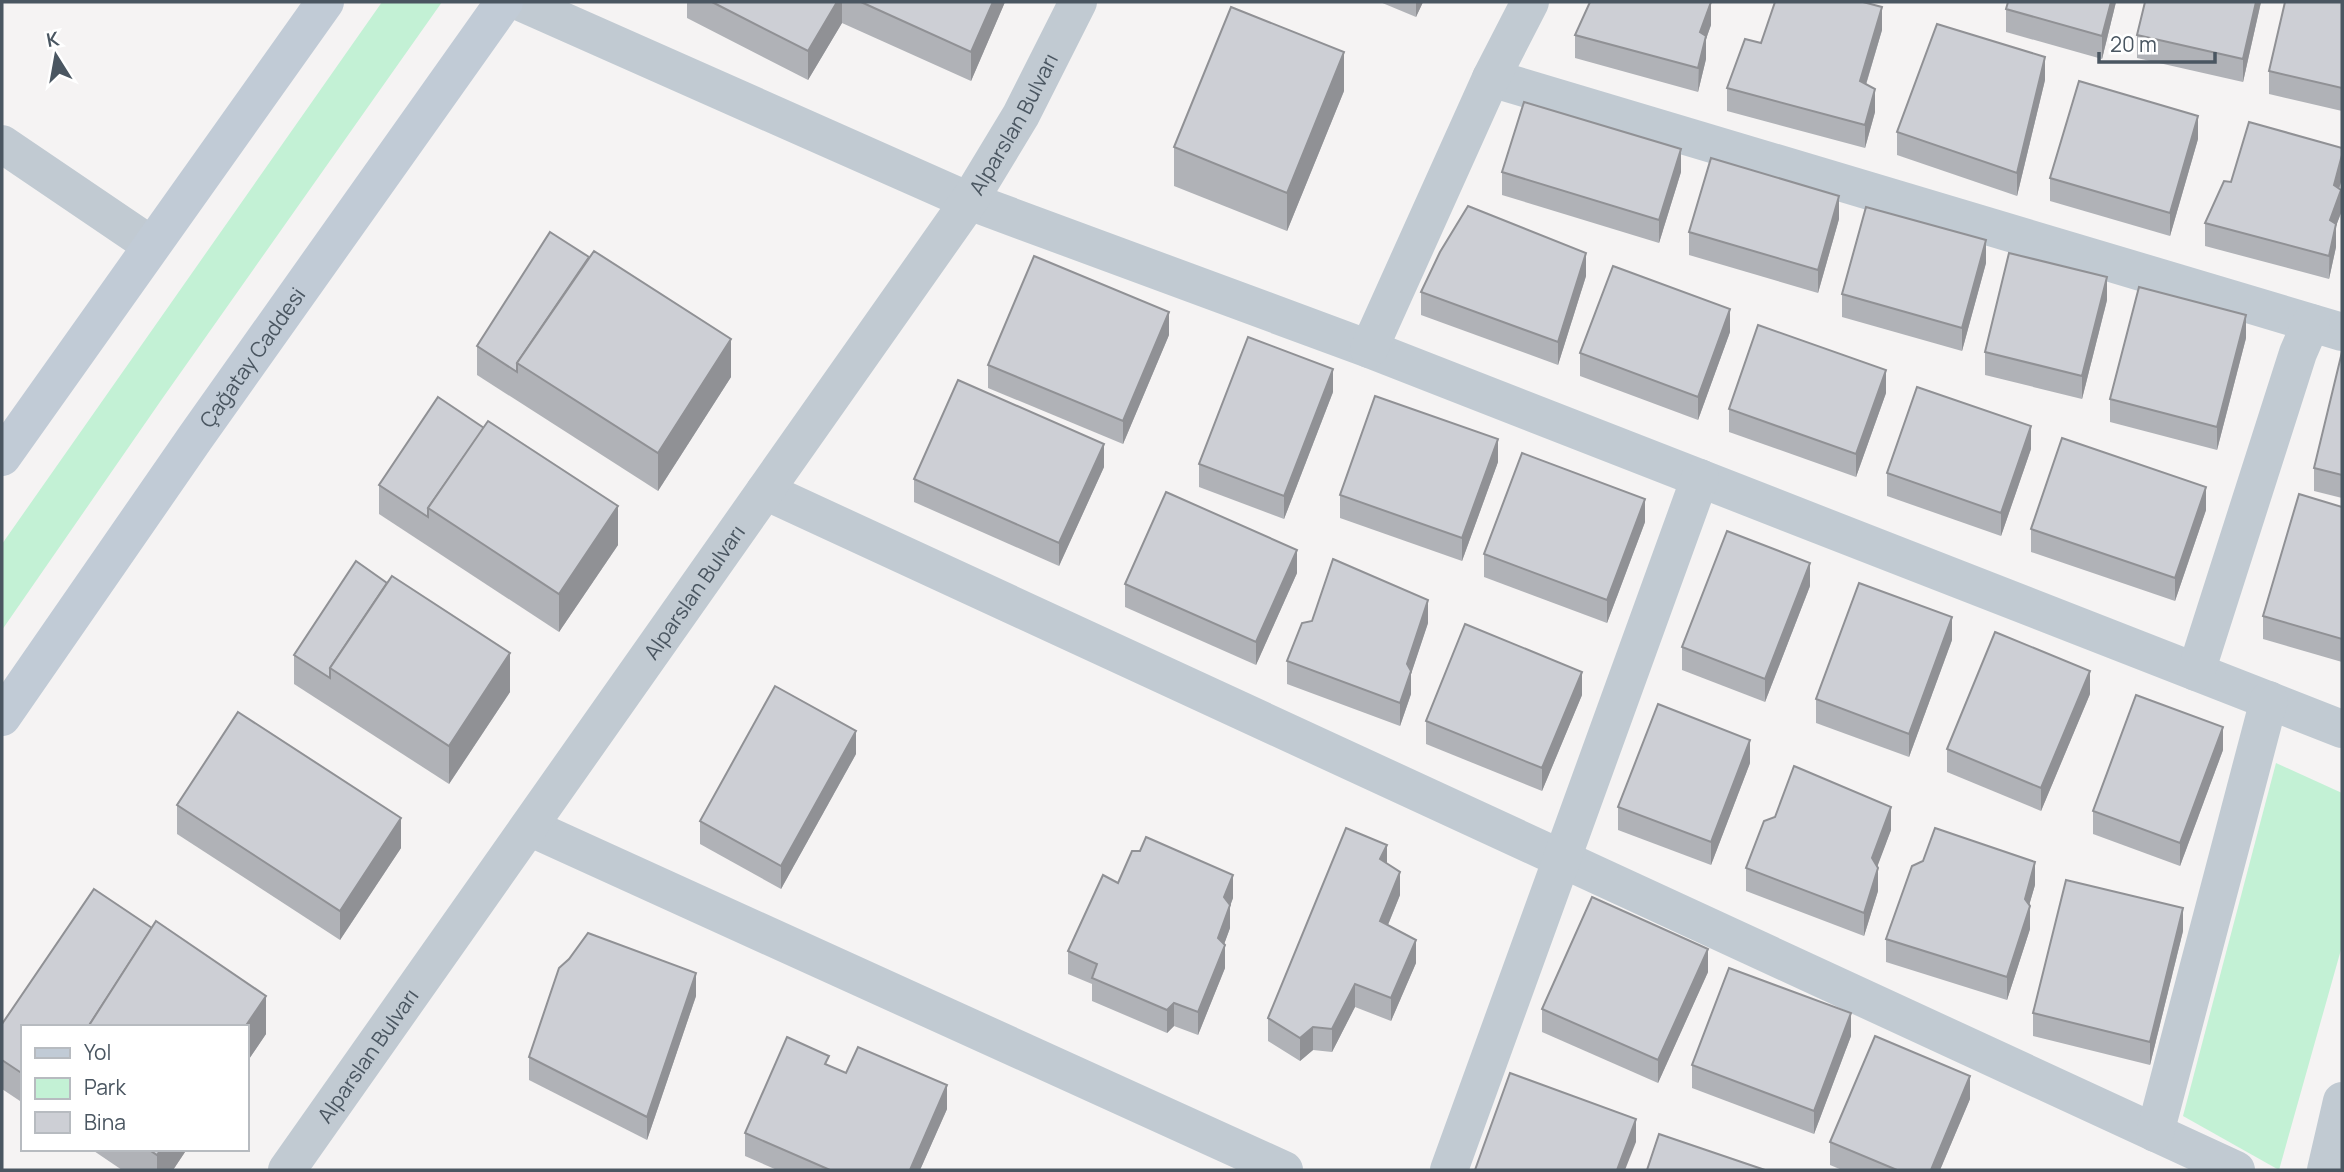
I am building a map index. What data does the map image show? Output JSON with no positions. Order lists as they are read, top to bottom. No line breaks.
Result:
{"streets":{"main road":["Çağatay Caddesi"],"street":["Alparslan Bulvarı"]},"legend":["Yol","Park","Bina"],"scale_bar":"20 m","north":"top"}
